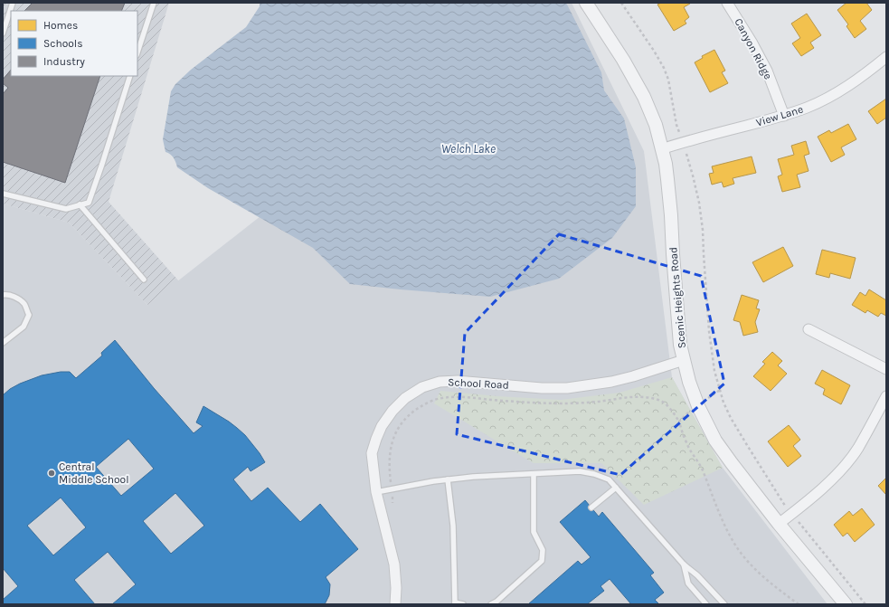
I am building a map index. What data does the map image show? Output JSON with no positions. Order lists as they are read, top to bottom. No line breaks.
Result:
{"streets":{"street":["Canyon Ridge","View Lane","Scenic Heights Road","School Road"]},"crossings":[["Canyon Ridge","View Lane"],["View Lane","Scenic Heights Road"],["Scenic Heights Road","School Road"]],"water":["Welch Lake"],"places":["Central Middle School"],"legend":["Homes","Schools","Industry"]}
